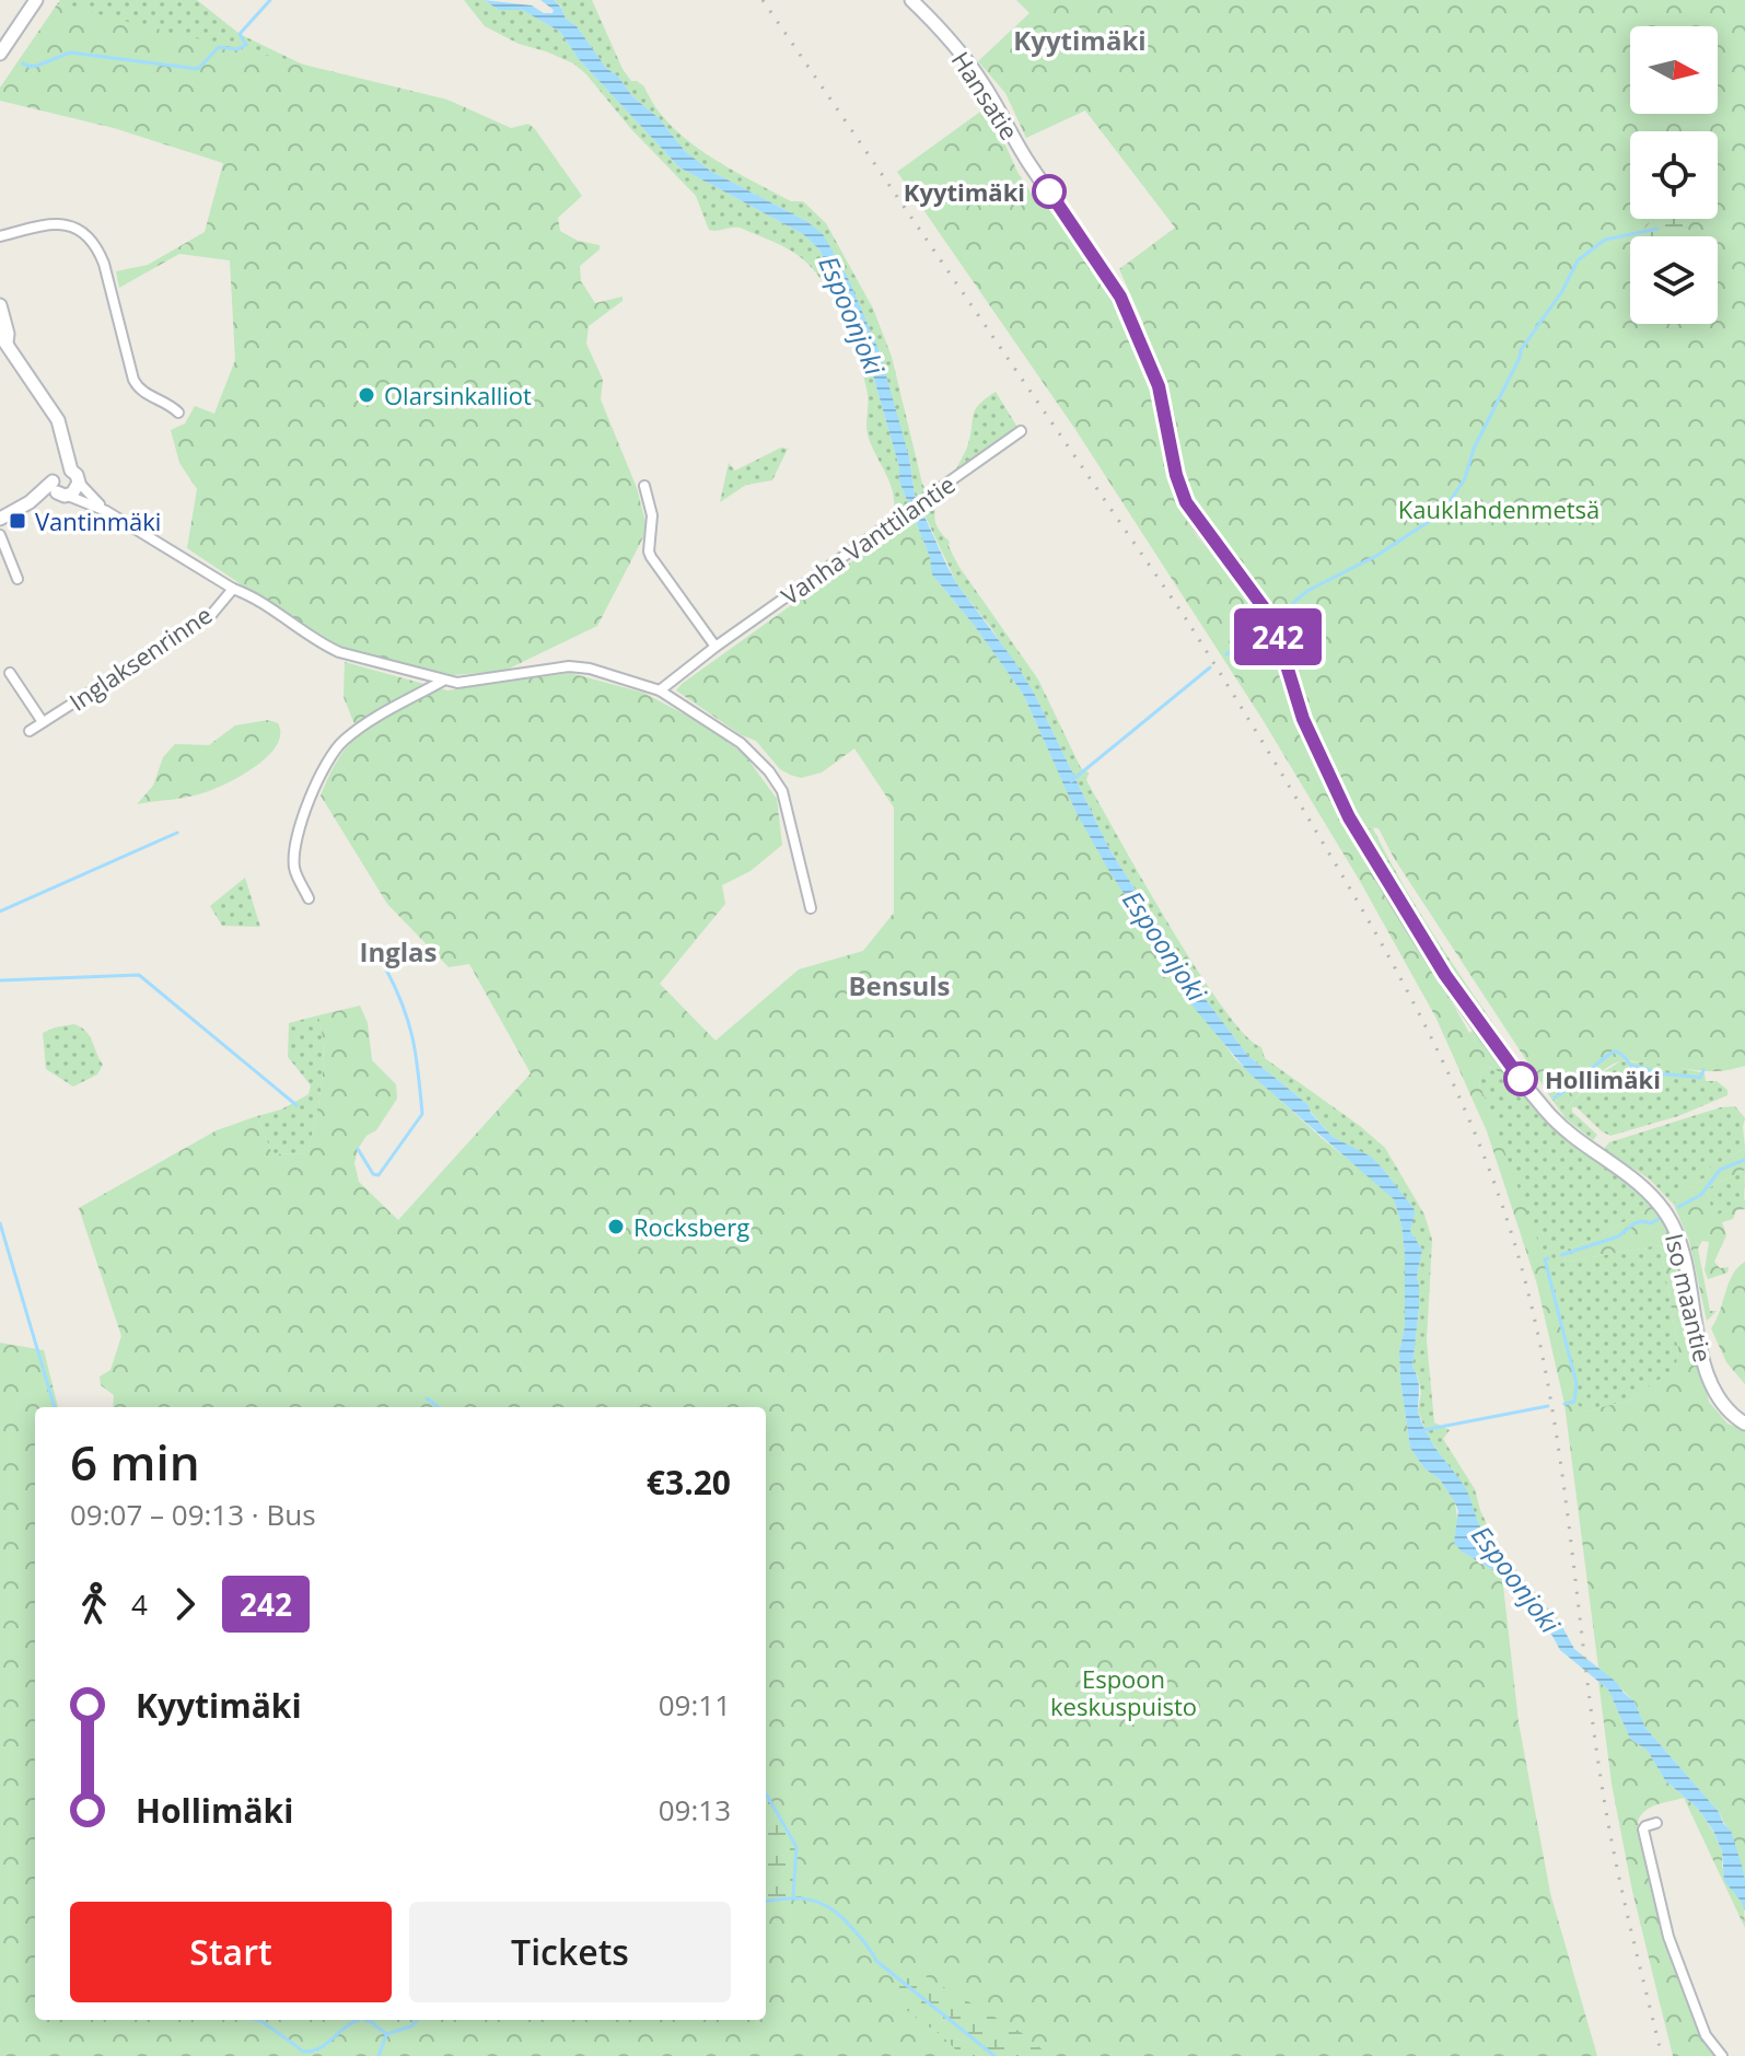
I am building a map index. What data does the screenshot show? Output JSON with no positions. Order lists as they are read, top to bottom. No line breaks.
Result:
{"streets":{"main road":["Hansatie","Iso maantie"],"street":["Vanha Vanttilantie","Inglaksenrinne"]},"crossings":[["Hansatie","Iso maantie"]],"districts":["Kyytimäki","Inglas","Bensuls"],"water":["Espoonjoki"],"parks":["Kauklahdenmetsä","Espoon keskuspuisto"],"places":{"other":["Kyytimäki","Olarsinkalliot","Hollimäki","Rocksberg"],"transit":["Vantinmäki"]},"lines":["bus line 242"],"north":"right","page":{"on_map":"242","heading":["6 min","09:07 – 09:13 · Bus","€3.20"],"legs":["4","242"],"list":[{"name":"Kyytimäki","value":"09:11"},{"name":"Hollimäki","value":"09:13"}],"buttons":["Start","Tickets"]}}
